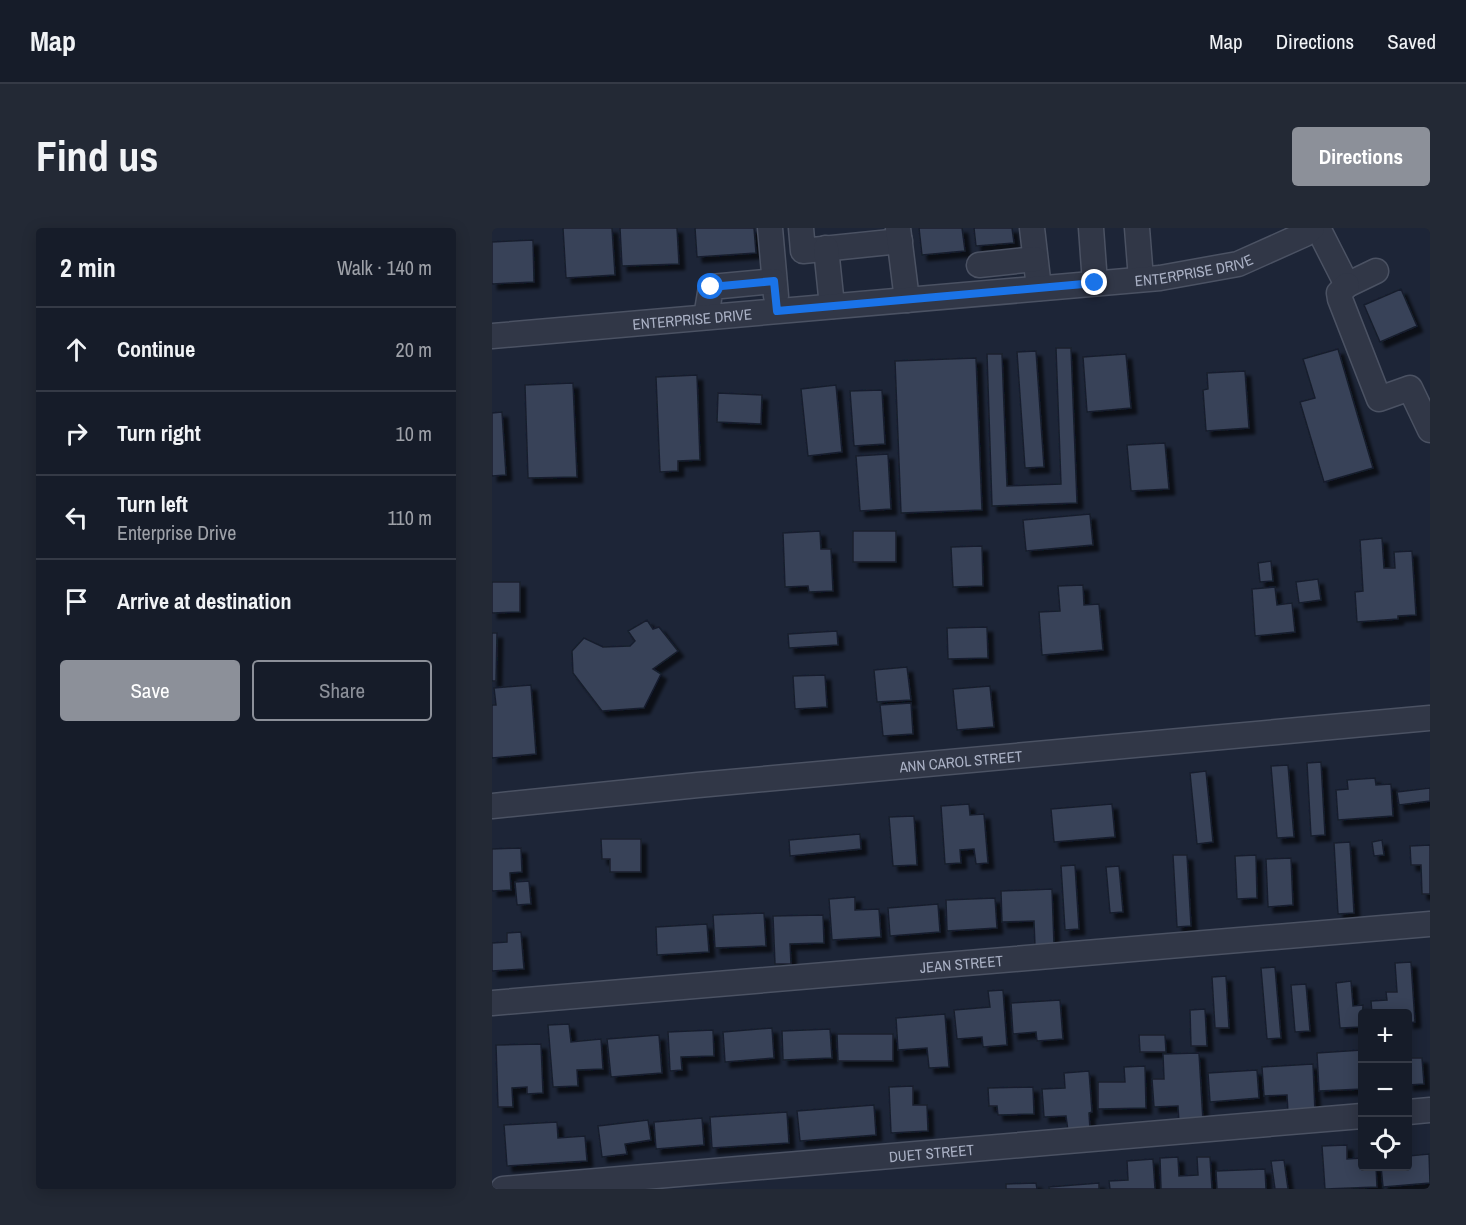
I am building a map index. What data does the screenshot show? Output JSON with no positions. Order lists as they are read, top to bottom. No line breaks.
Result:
{"streets":{"street":["ENTERPRISE DRIVE","ANN CAROL STREET","JEAN STREET","DUET STREET"]},"page":{"header":"Map","nav":["Map","Directions","Saved"],"buttons":["Directions",["Save","Share"]],"title":"Find us","heading":["2 min","Walk · 140 m"],"list":[["Continue","20 m"],["Turn right","10 m"],["Turn left","Enterprise Drive","110 m"],"Arrive at destination"],"map_buttons":["+","−"]}}
